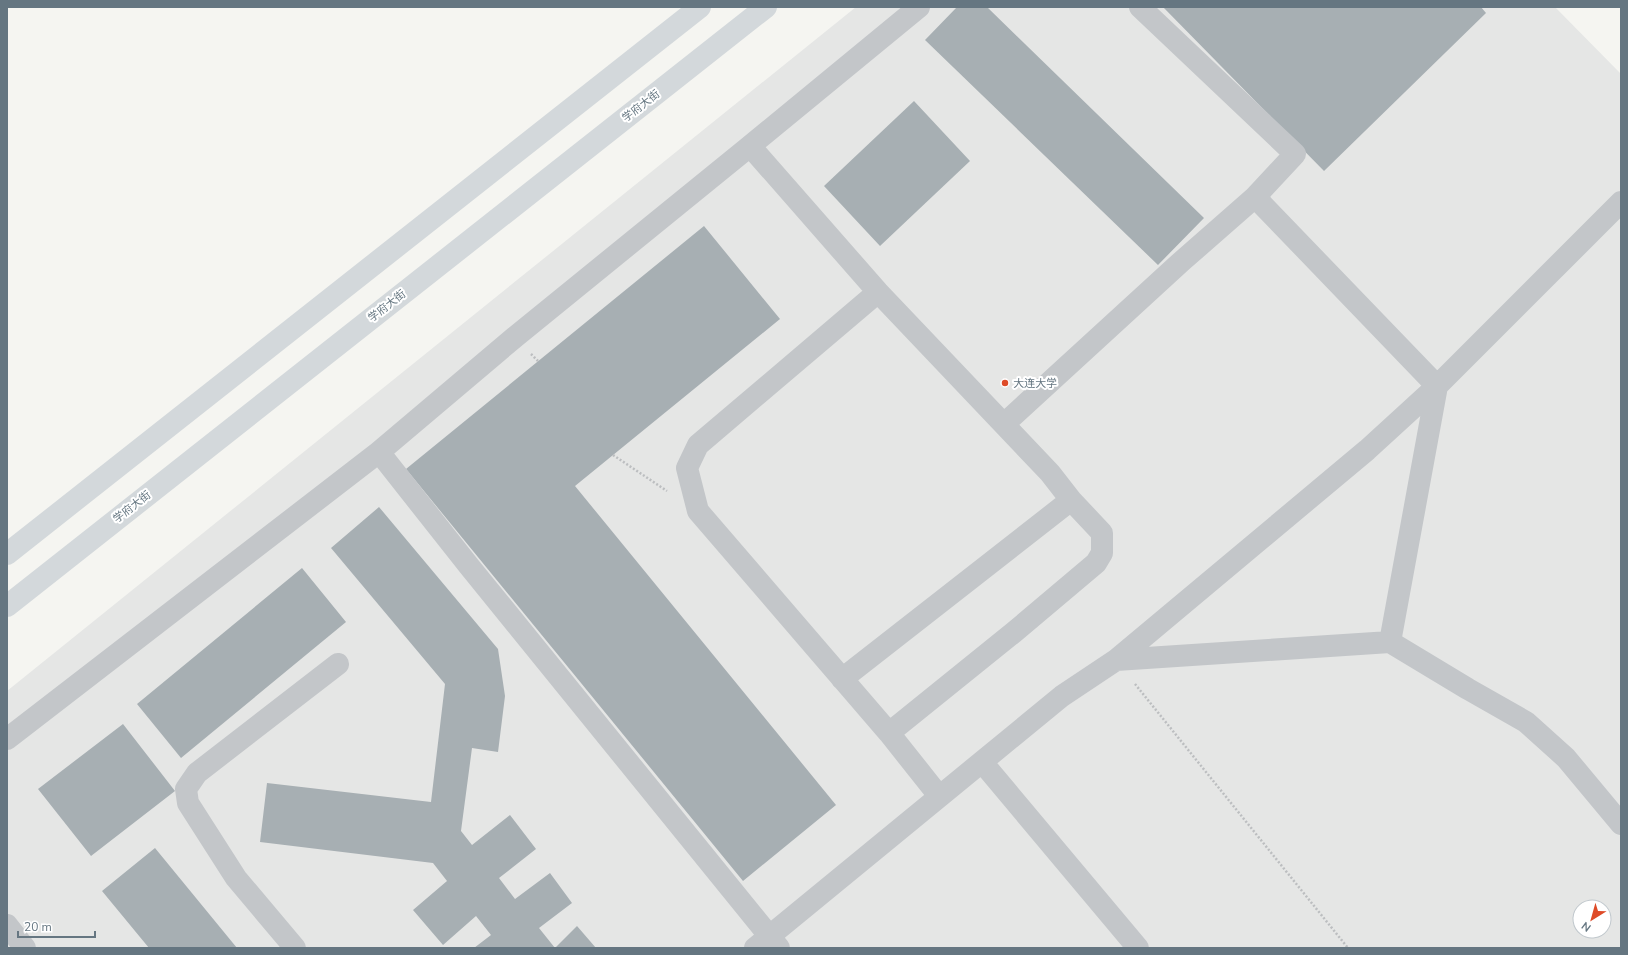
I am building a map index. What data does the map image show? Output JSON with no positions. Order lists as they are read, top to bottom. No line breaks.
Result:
{"streets":{"main road":["学府大街"]},"places":["大连大学"],"scale_bar":"20 m","north":"bottom left"}
